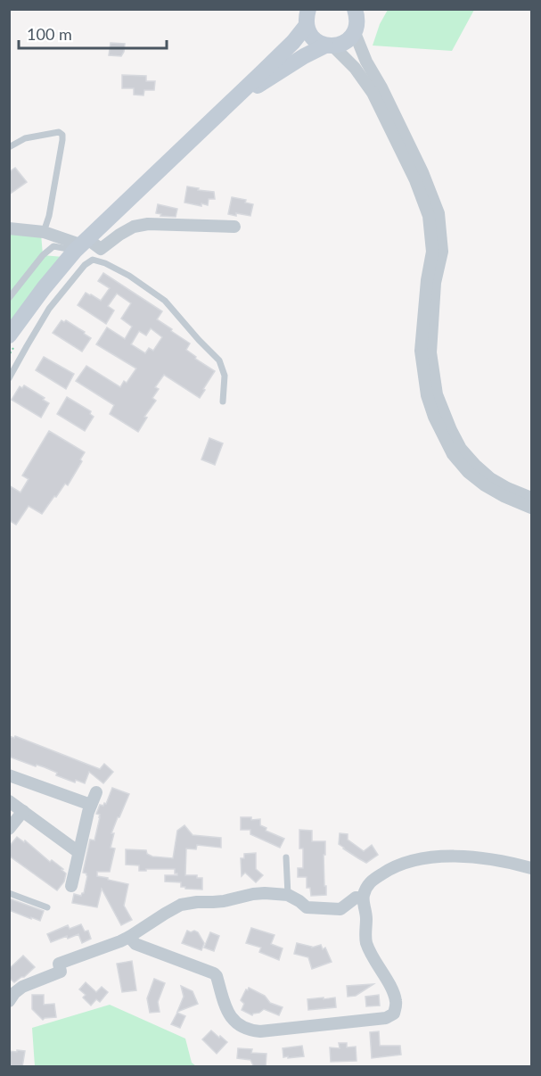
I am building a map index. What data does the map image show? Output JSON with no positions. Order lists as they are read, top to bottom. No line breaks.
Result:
{"scale_bar":"100 m"}
